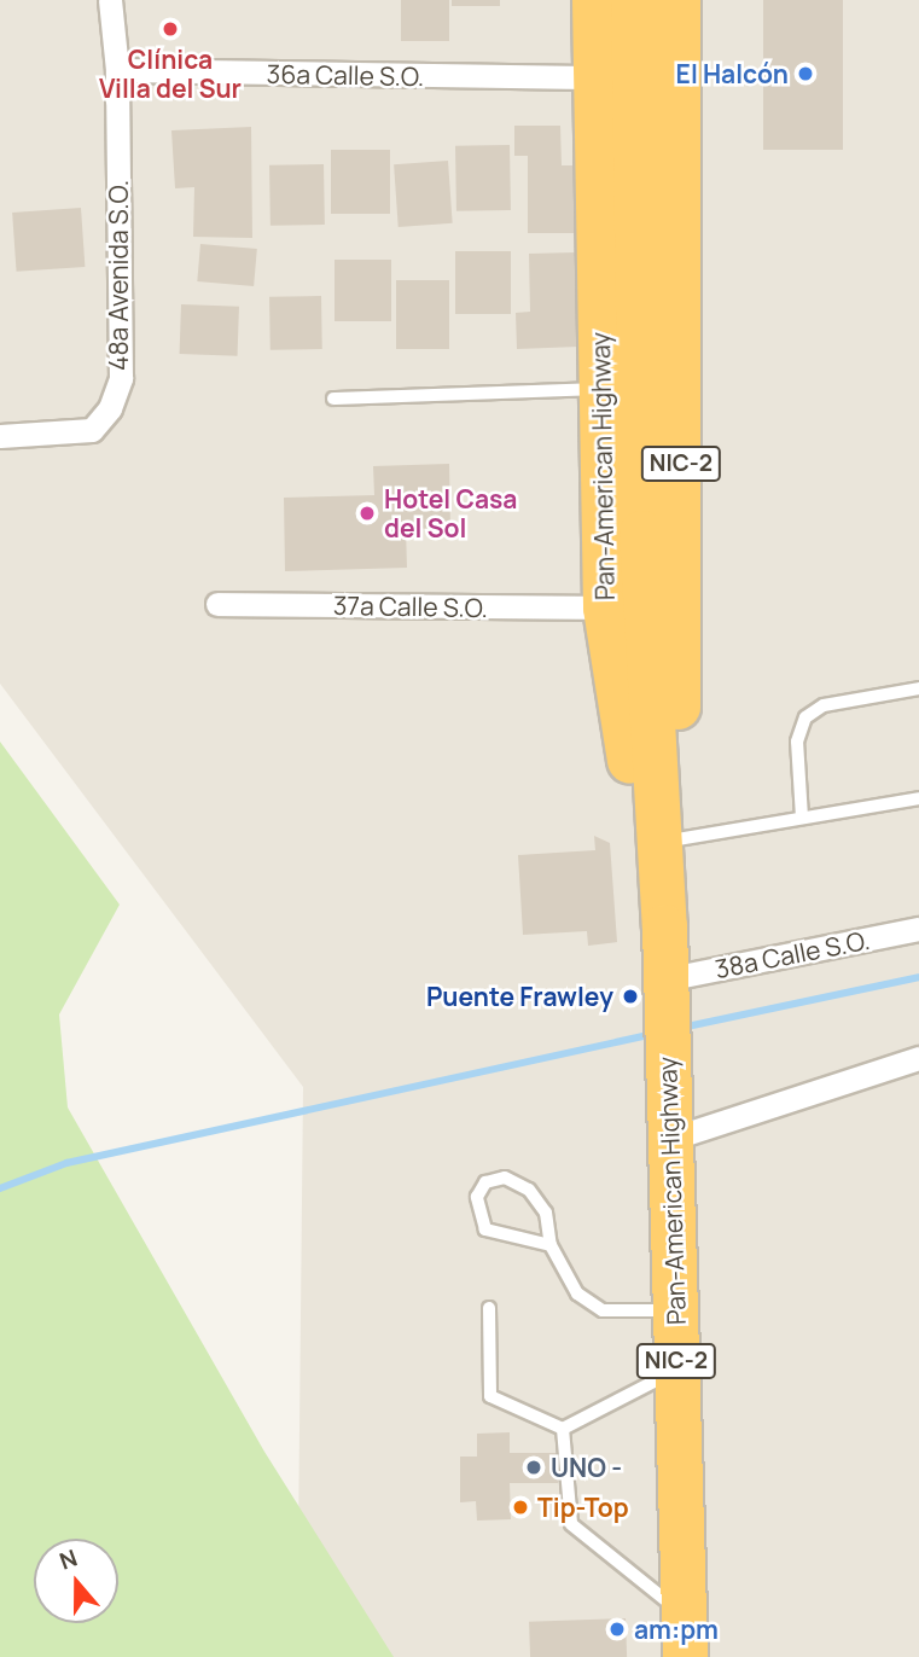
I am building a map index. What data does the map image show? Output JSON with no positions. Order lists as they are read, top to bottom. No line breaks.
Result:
{"streets":{"highway":["NIC-2","Pan-American Highway"],"street":["36a Calle S.O.","48a Avenida S.O.","37a Calle S.O.","38a Calle S.O."]},"crossings":[["36a Calle S.O.","48a Avenida S.O."],["36a Calle S.O.","Pan-American Highway"],["Pan-American Highway","37a Calle S.O."],["Pan-American Highway","38a Calle S.O."]],"places":["Clínica Villa del Sur","El Halcón","Hotel Casa del Sol","Puente Frawley","UNO -","Tip-Top","am:pm"],"north":"top"}
